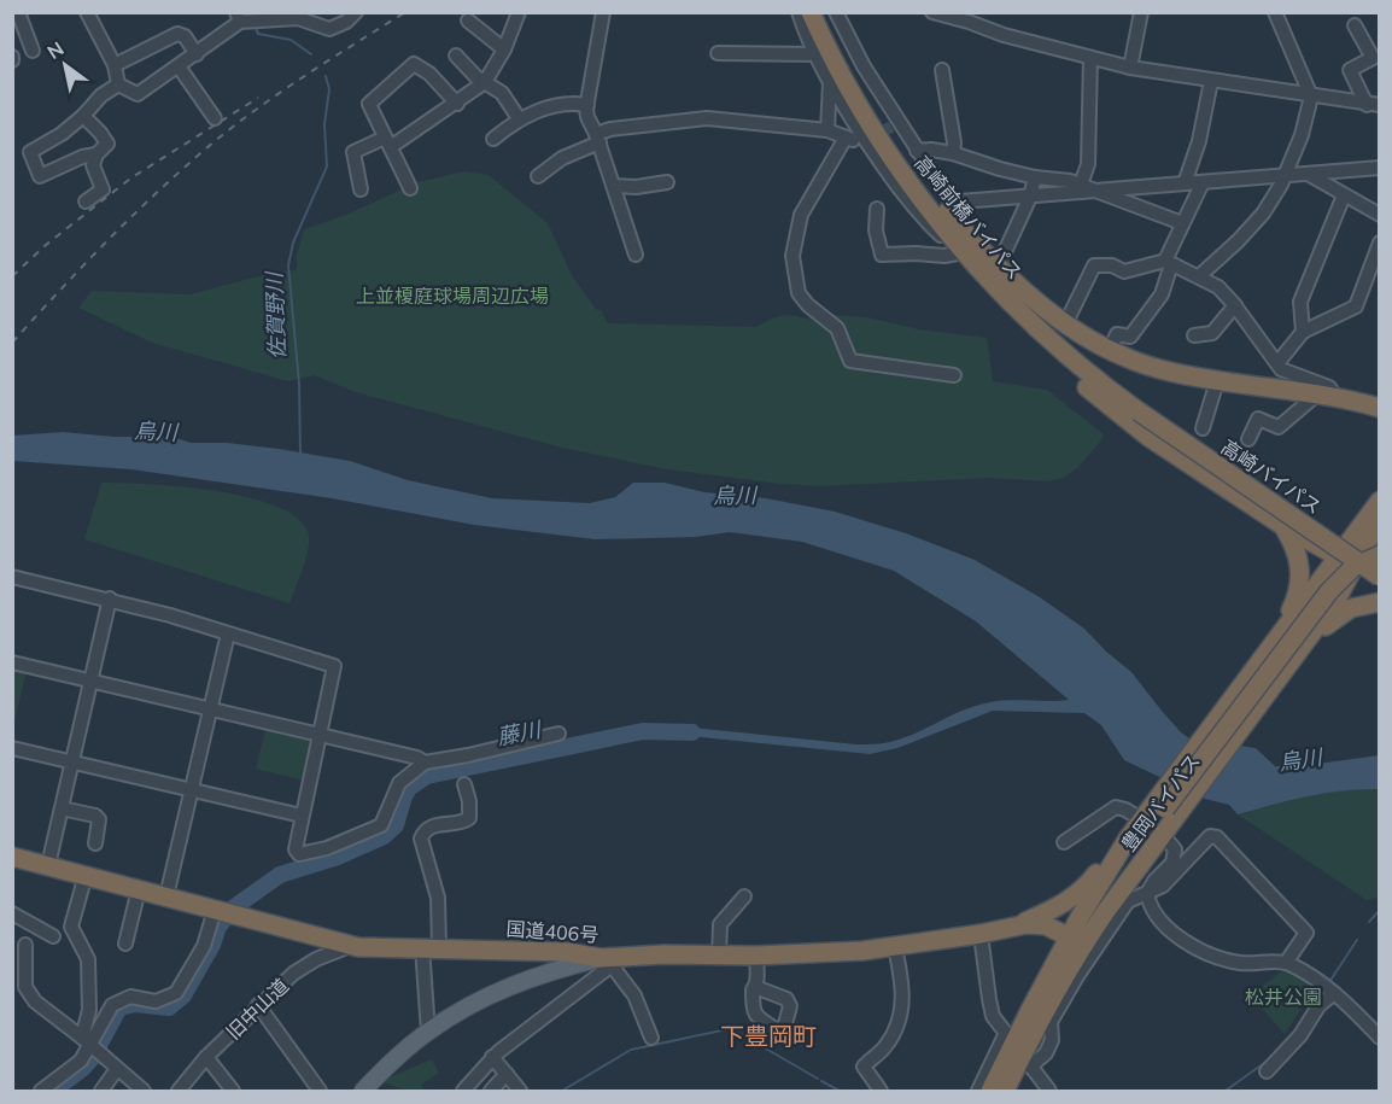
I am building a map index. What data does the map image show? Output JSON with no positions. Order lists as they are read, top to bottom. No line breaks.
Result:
{"streets":{"highway":["高崎前橋バイパス","高崎バイパス","豊岡バイパス","国道406号"],"street":["旧中山道"]},"crossings":[["高崎前橋バイパス","高崎バイパス"],["豊岡バイパス","国道406号"],["国道406号","旧中山道"]],"districts":["下豊岡町"],"water":["佐賀野川","烏川","藤川"],"parks":["上並榎庭球場周辺広場","松井公園"],"north":"top left"}
